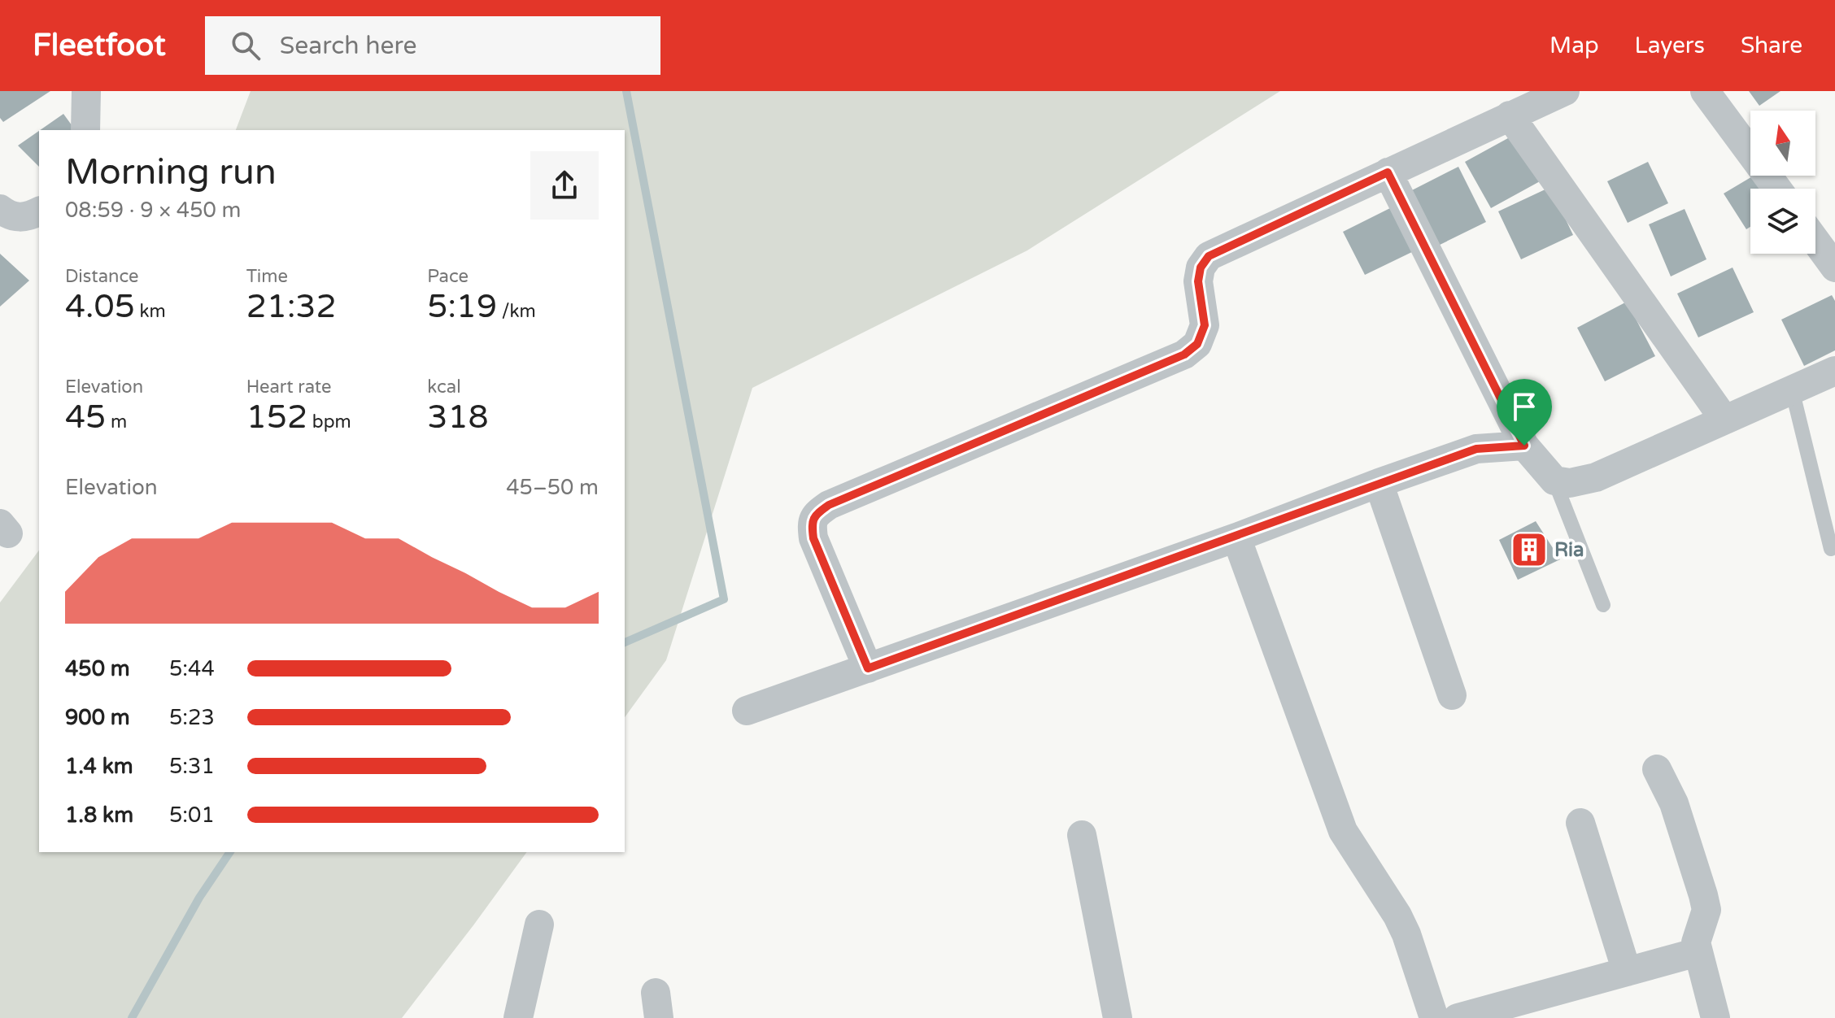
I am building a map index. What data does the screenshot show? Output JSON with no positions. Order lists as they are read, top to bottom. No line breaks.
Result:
{"places":{"building":["Ria"]},"north":"top","page":{"header":"Fleetfoot","search":"Search here","nav":["Map","Layers","Share"],"heading":["Morning run","08:59 · 9 × 450 m"],"stats":[["Distance","4.05 km"],["Time","21:32"],["Pace","5:19 /km"],["Elevation","45 m"],["Heart rate","152 bpm"],["kcal","318"]],"chart":["Elevation","45–50 m"],"list":[{"name":"450 m","note":"5:44"},{"name":"900 m","note":"5:23"},{"name":"1.4 km","note":"5:31"},{"name":"1.8 km","note":"5:01"}]}}
